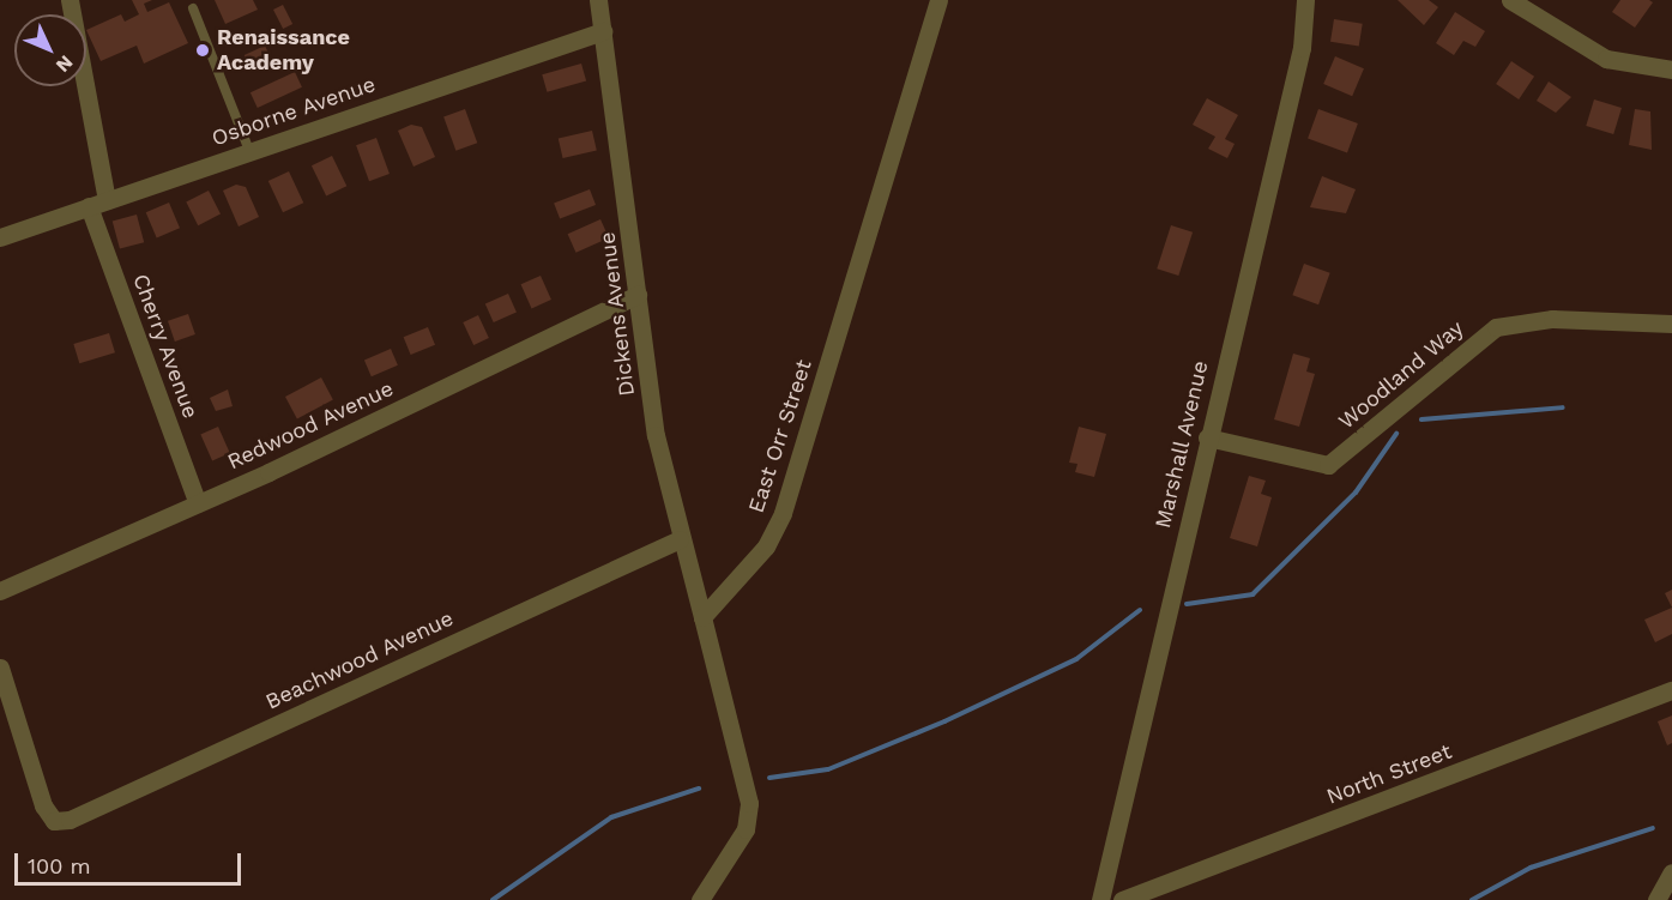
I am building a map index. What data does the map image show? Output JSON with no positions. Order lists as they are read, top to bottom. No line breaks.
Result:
{"streets":{"street":["Osborne Avenue","Dickens Avenue","Cherry Avenue","Woodland Way","Redwood Avenue","East Orr Street","Marshall Avenue","Beachwood Avenue","North Street"]},"crossings":[["Osborne Avenue","Dickens Avenue"],["Osborne Avenue","Cherry Avenue"],["Dickens Avenue","Redwood Avenue"],["Dickens Avenue","East Orr Street"],["Dickens Avenue","Beachwood Avenue"],["Cherry Avenue","Redwood Avenue"],["Woodland Way","Marshall Avenue"]],"places":["Renaissance Academy"],"scale_bar":"100 m","north":"bottom right"}
